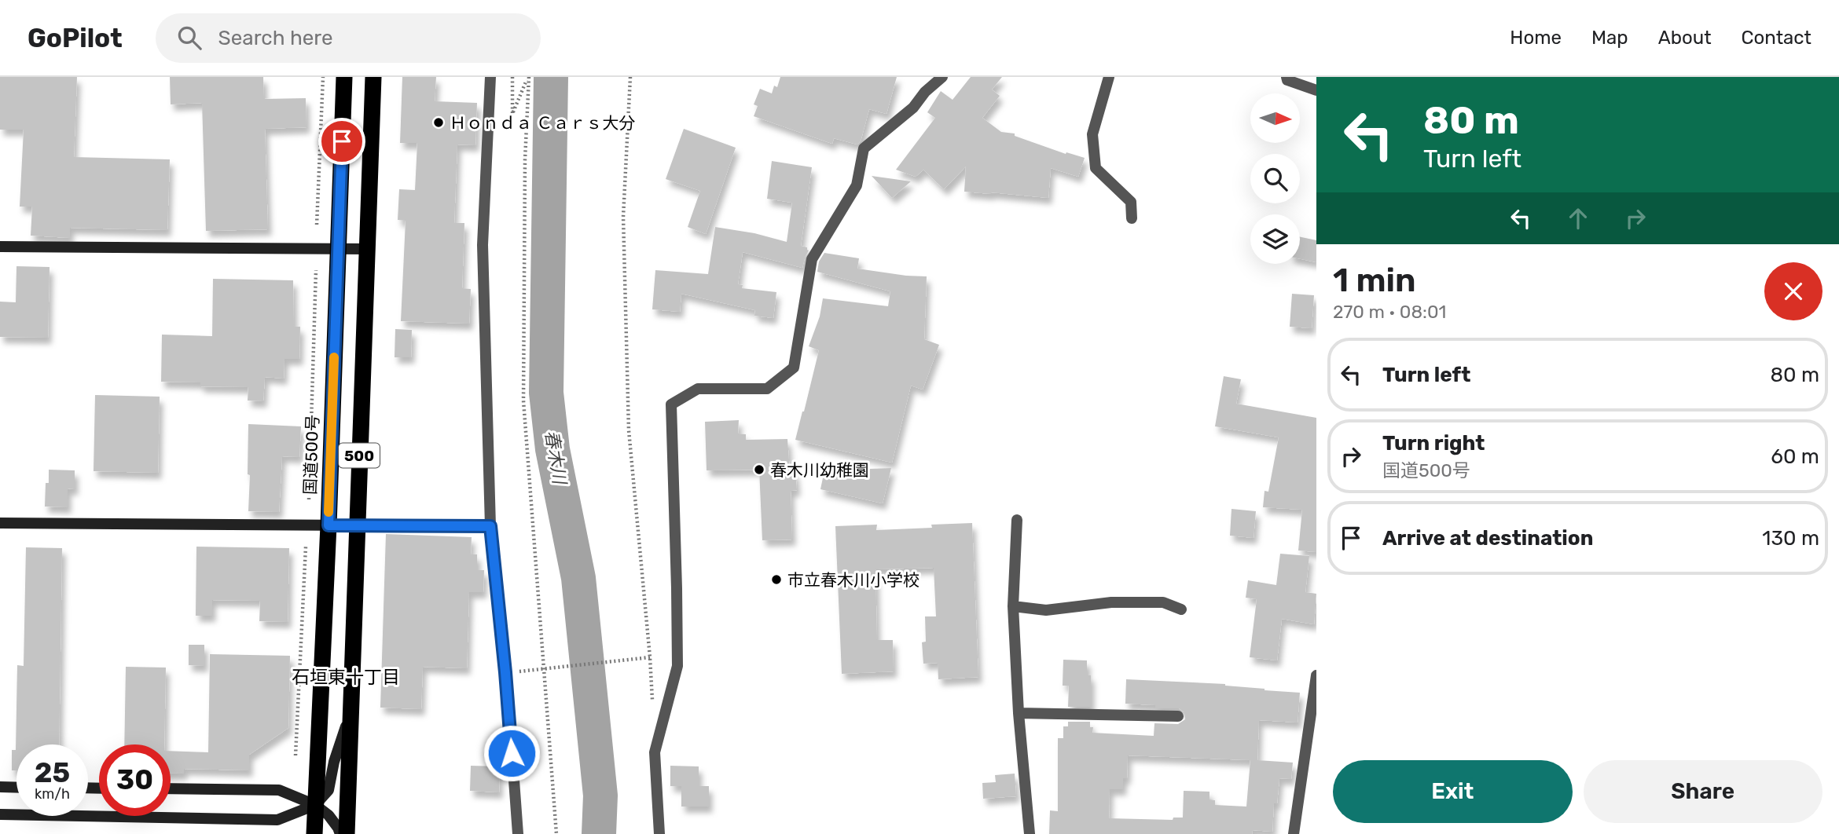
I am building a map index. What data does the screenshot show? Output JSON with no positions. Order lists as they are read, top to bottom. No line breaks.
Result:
{"streets":{"highway":["国道500号","500"]},"districts":["石垣東十丁目"],"water":["春木川"],"places":["Ｈｏｎｄａ Ｃａｒｓ大分","春木川幼稚園","市立春木川小学校"],"north":"right","page":{"header":"GoPilot","search":"Search here","nav":["Home","Map","About","Contact"],"turn":["80 m","Turn left"],"heading":["1 min","270 m · 08:01"],"list":[{"name":"Turn left","value":"80 m"},{"name":"Turn right","note":"国道500号","value":"60 m"},{"name":"Arrive at destination","value":"130 m"}],"speed":"25 km/h","limit":"30","buttons":["Exit","Share"]}}
